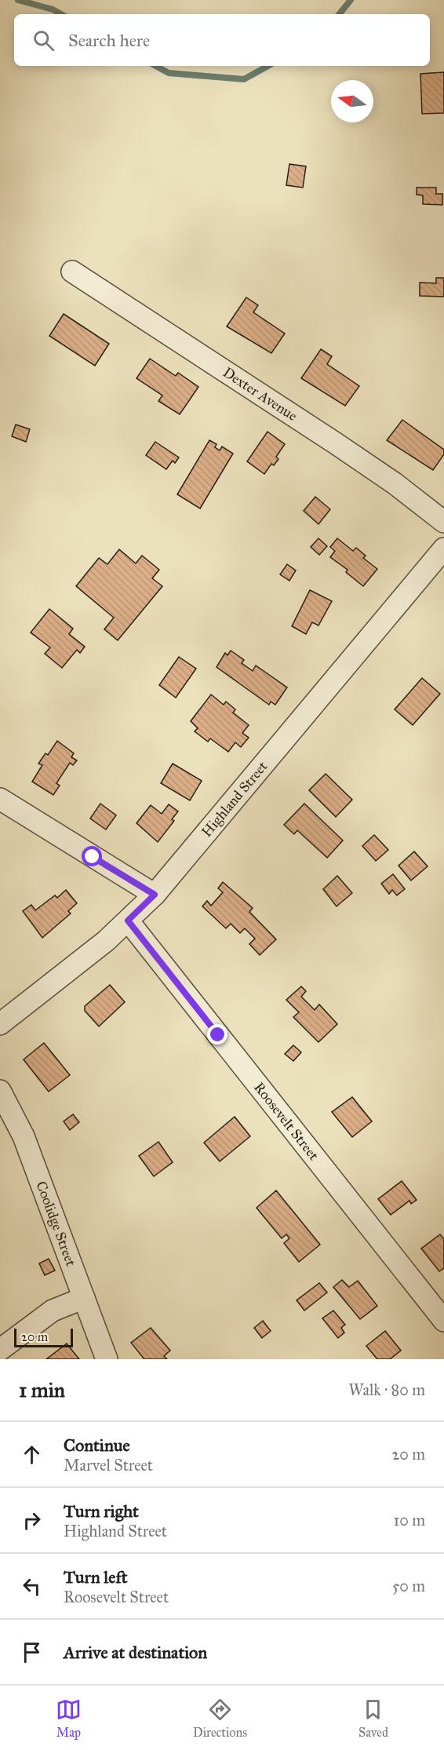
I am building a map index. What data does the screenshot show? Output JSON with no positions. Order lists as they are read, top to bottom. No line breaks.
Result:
{"streets":{"street":["Dexter Avenue","Highland Street","Roosevelt Street","Coolidge Street"]},"crossings":[["Highland Street","Roosevelt Street"]],"scale_bar":"20 m","north":"left","page":{"search":"Search here","scale":"20 m","heading":["1 min","Walk · 80 m"],"list":[["Continue","Marvel Street","20 m"],["Turn right","Highland Street","10 m"],["Turn left","Roosevelt Street","50 m"],"Arrive at destination"],"nav":["Map","Directions","Saved"]}}
